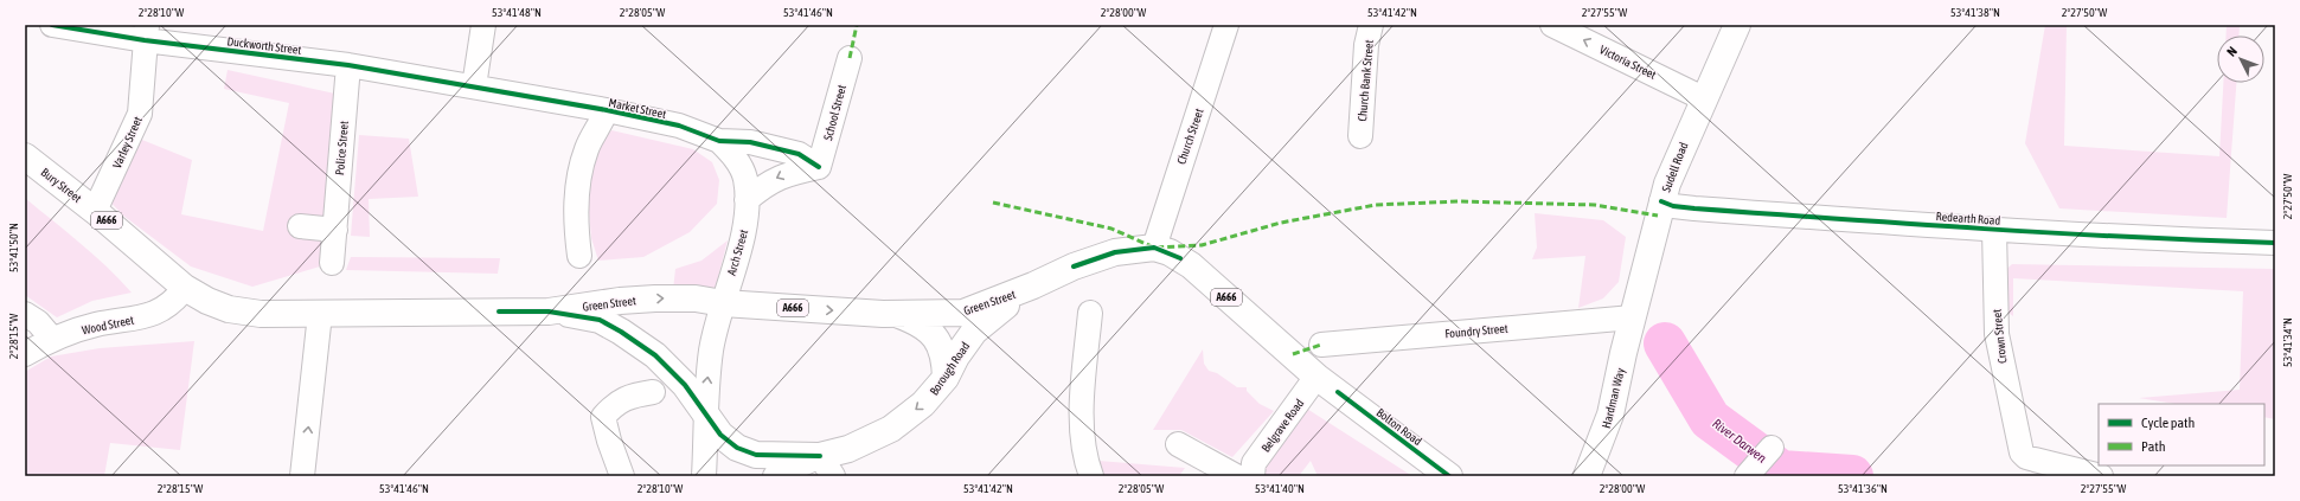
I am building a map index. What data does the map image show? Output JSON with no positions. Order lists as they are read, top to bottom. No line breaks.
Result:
{"streets":{"main road":["Sudell Road","Bury Street","A666","Green Street","Borough Road","Hardman Way","Bolton Road"],"street":["Duckworth Street","Victoria Street","Church Bank Street","Market Street","School Street","Church Street","Varley Street","Police Street","Redearth Road","Arch Street","Wood Street","Foundry Street","Crown Street","Belgrave Road"]},"crossings":[["Duckworth Street","Market Street"],["Duckworth Street","Varley Street"],["Duckworth Street","Police Street"],["Victoria Street","Sudell Road"],["Market Street","School Street"],["Market Street","Arch Street"],["Church Street","A666"],["Church Street","Bolton Road"],["Varley Street","Bury Street"],["Sudell Road","Redearth Road"],["Sudell Road","Foundry Street"],["Sudell Road","Hardman Way"],["Bury Street","Green Street"],["Bury Street","Wood Street"],["Redearth Road","Crown Street"],["A666","Arch Street"],["A666","Green Street"],["A666","Borough Road"],["A666","Bolton Road"],["Arch Street","Green Street"],["Arch Street","Borough Road"],["Green Street","Wood Street"],["Green Street","Borough Road"],["Foundry Street","Hardman Way"],["Belgrave Road","Bolton Road"]],"one_way":["Victoria Street","Green Street","Borough Road"],"water":["River Darwen"],"legend":["Cycle path","Path"],"north":"top left","coordinates":["2°28'10\"W","53°41'48\"N","2°28'05\"W","53°41'46\"N","2°28'00\"W","53°41'42\"N","2°27'55\"W","53°41'38\"N","2°27'50\"W","53°41'50\"N","2°28'15\"W","53°41'34\"N","53°41'40\"N","53°41'36\"N"]}
